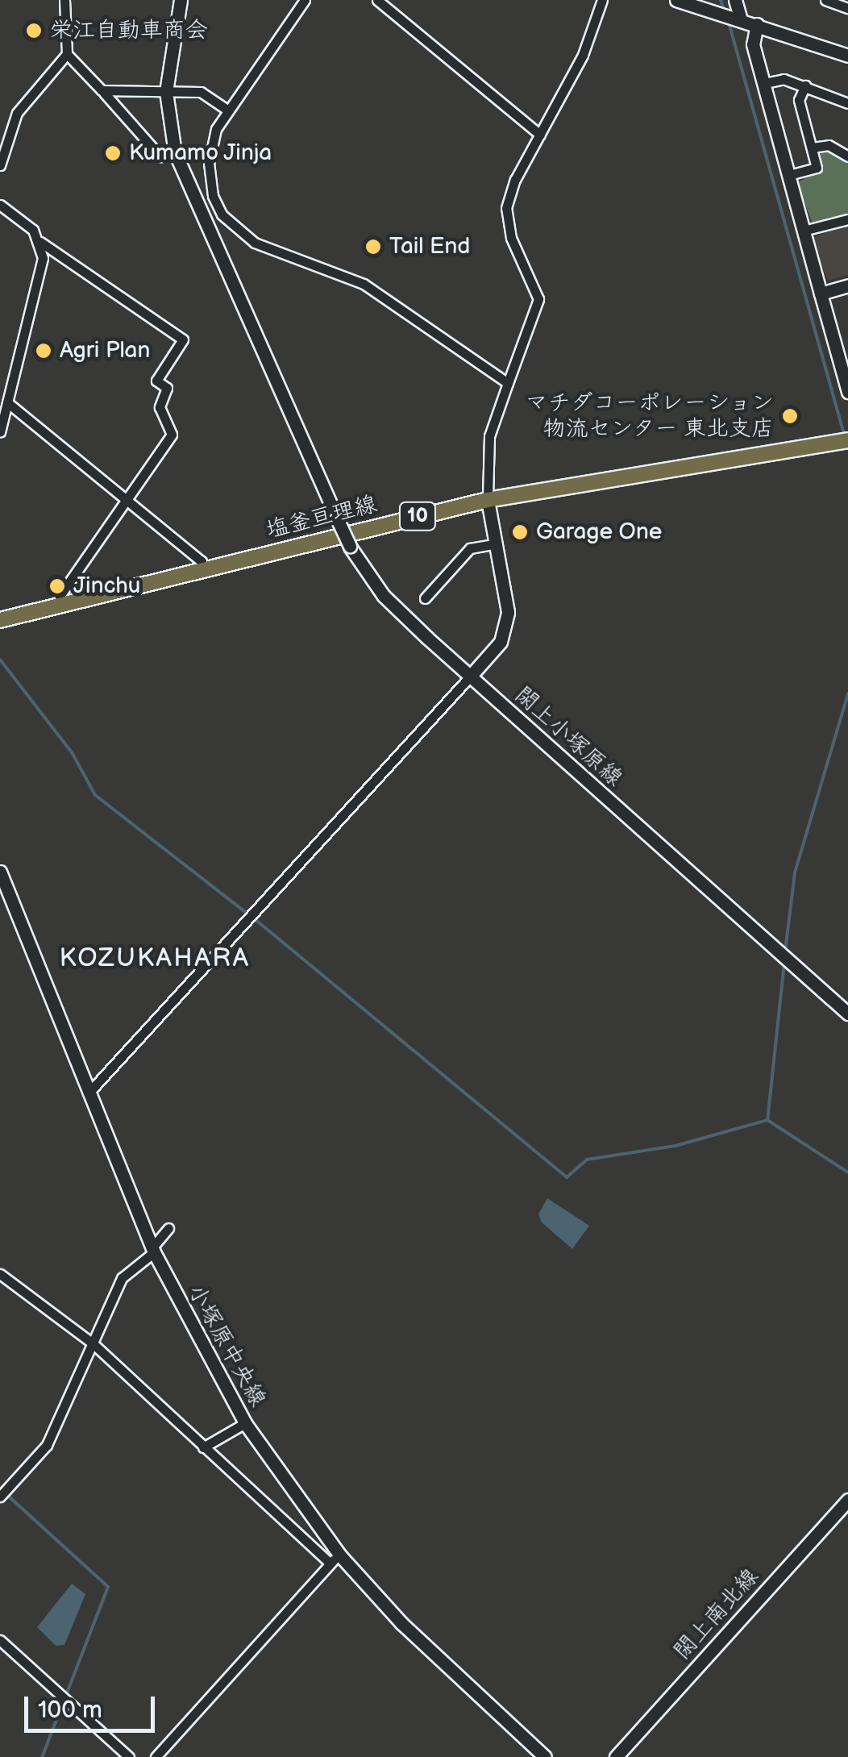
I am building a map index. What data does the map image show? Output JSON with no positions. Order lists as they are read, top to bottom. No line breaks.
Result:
{"streets":{"main road":["10","塩釜亘理線"],"street":["閖上小塚原線","小塚原中央線","閖上南北線"]},"districts":["KOZUKAHARA"],"places":["栄江自動車商会","Kumamo Jinja","Tail End","Agri Plan","マチダコーポレーション 物流センター 東北支店","Garage One","Jinchu"],"scale_bar":"100 m"}
